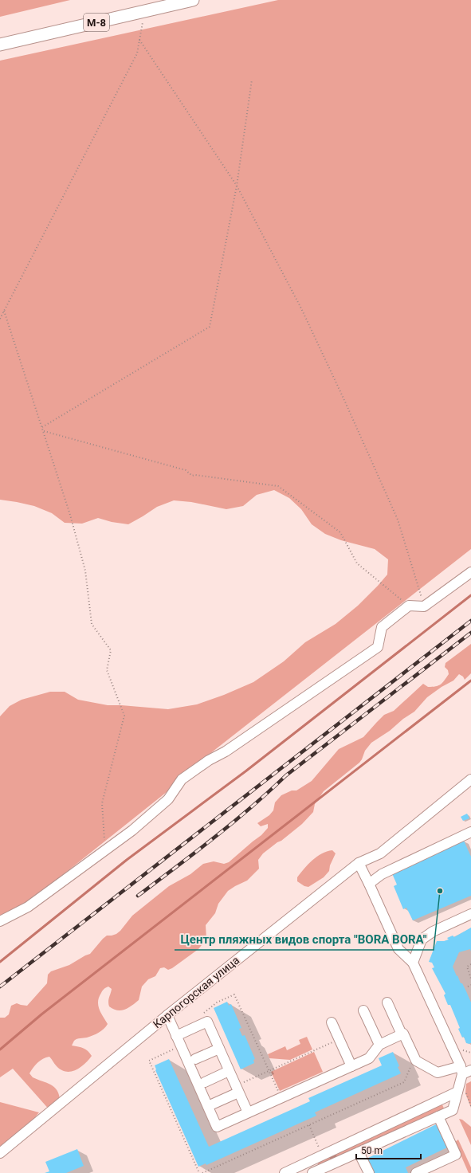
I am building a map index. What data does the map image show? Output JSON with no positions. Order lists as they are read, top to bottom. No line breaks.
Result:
{"streets":{"main road":["М-8"],"street":["Карпогорская улица"]},"places":["Центр пляжных видов спорта \"BORA BORA\""],"scale_bar":"50 m"}
